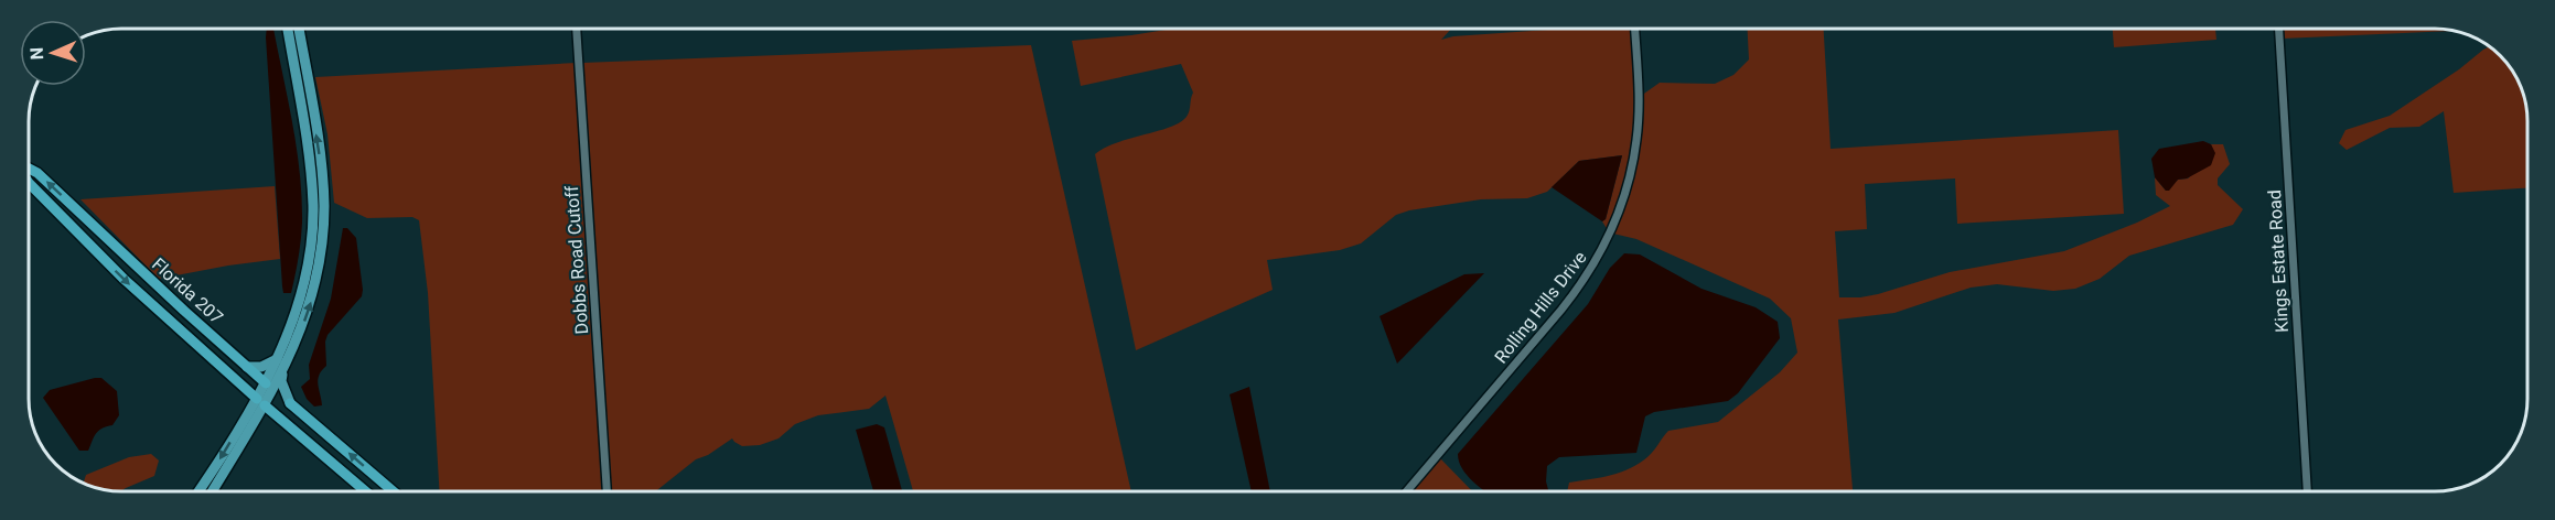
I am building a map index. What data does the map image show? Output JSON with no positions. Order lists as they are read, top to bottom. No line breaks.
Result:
{"streets":{"highway":["Florida 207"],"street":["Dobbs Road Cutoff","Kings Estate Road","Rolling Hills Drive"]},"north":"left"}
